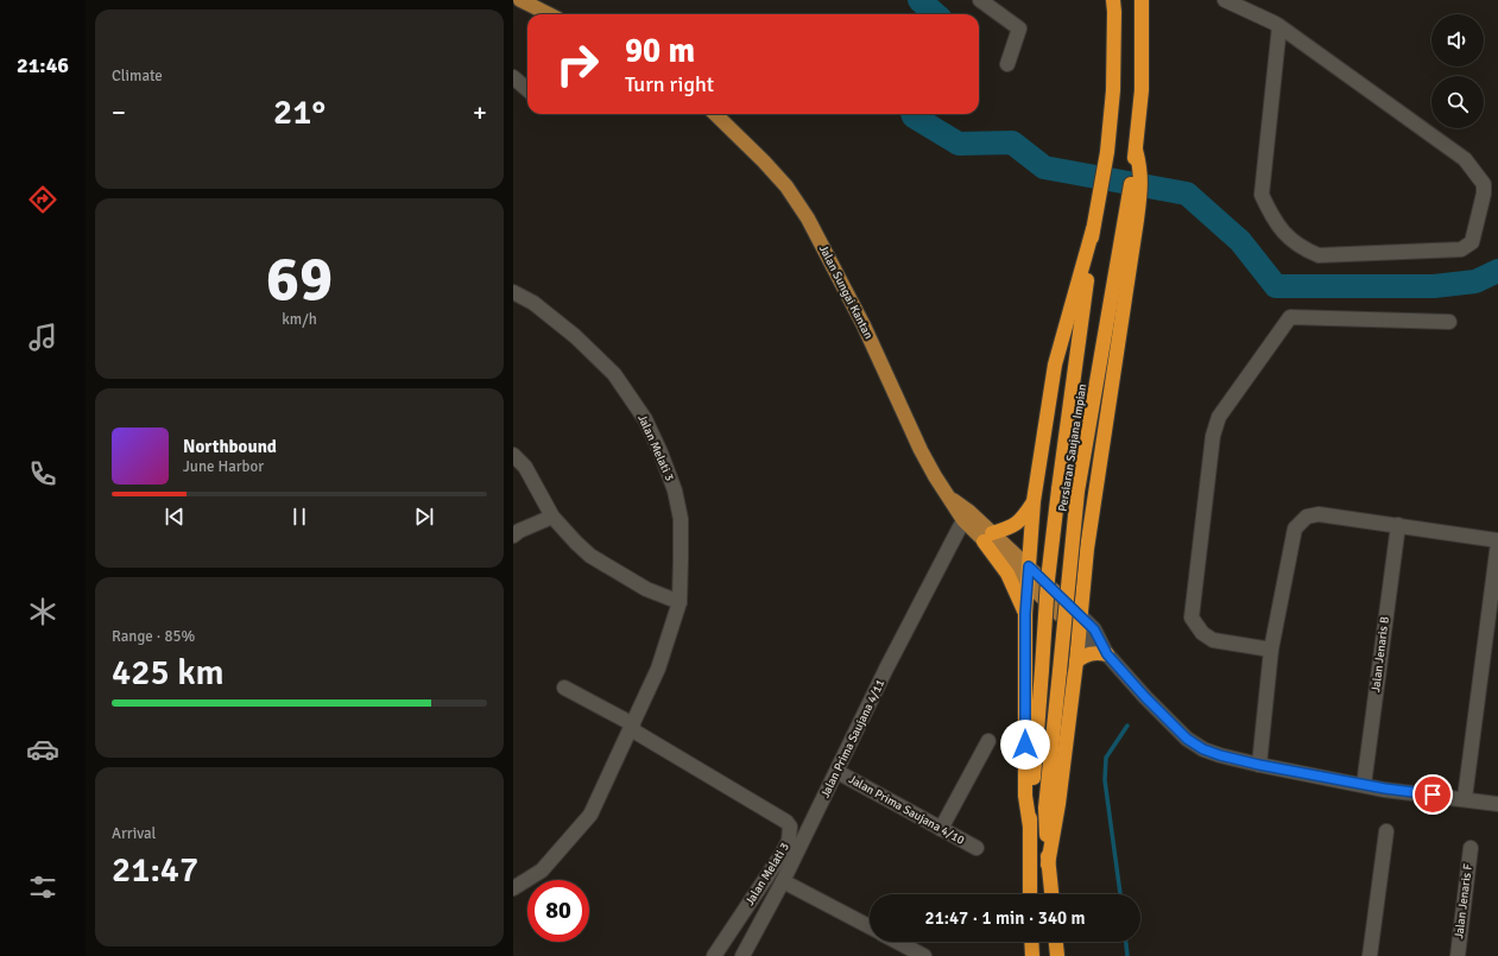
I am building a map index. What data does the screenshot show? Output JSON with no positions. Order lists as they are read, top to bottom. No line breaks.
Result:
{"streets":{"highway":["Persiaran Saujana Impian"],"main road":["Jalan Sungai Kantan"],"street":["Jalan Melati 3","Jalan Jenaris B","Jalan Prima Saujana 4/11","Jalan Prima Saujana 4/10","Jalan Jenaris F"]},"crossings":[["Jalan Sungai Kantan","Jalan Prima Saujana 4/11"],["Jalan Prima Saujana 4/11","Jalan Prima Saujana 4/10"]],"page":{"tabs":"21:46","tile":["Climate",["69","km/h"],["Range · 85%","425 km"],["Arrival","21:47"]],"turn":["90 m","Turn right"],"heat":["−","21°","+"],"song":["Northbound","June Harbor"],"limit":"80","trip":"21:47 · 1 min · 340 m"}}
